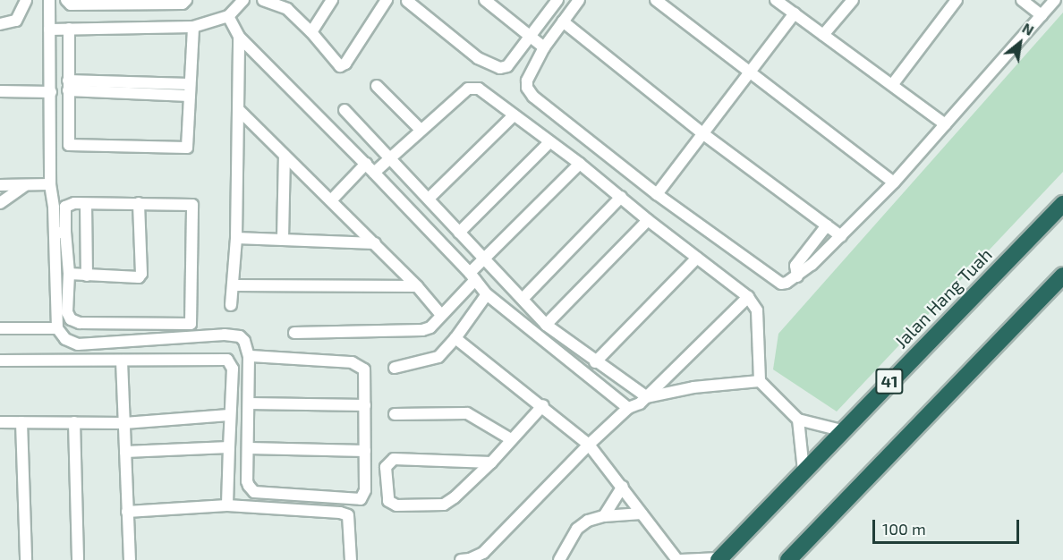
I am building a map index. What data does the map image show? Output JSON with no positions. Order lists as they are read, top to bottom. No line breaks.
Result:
{"streets":{"highway":["Jalan Hang Tuah","41"]},"scale_bar":"100 m","north":"top right"}
